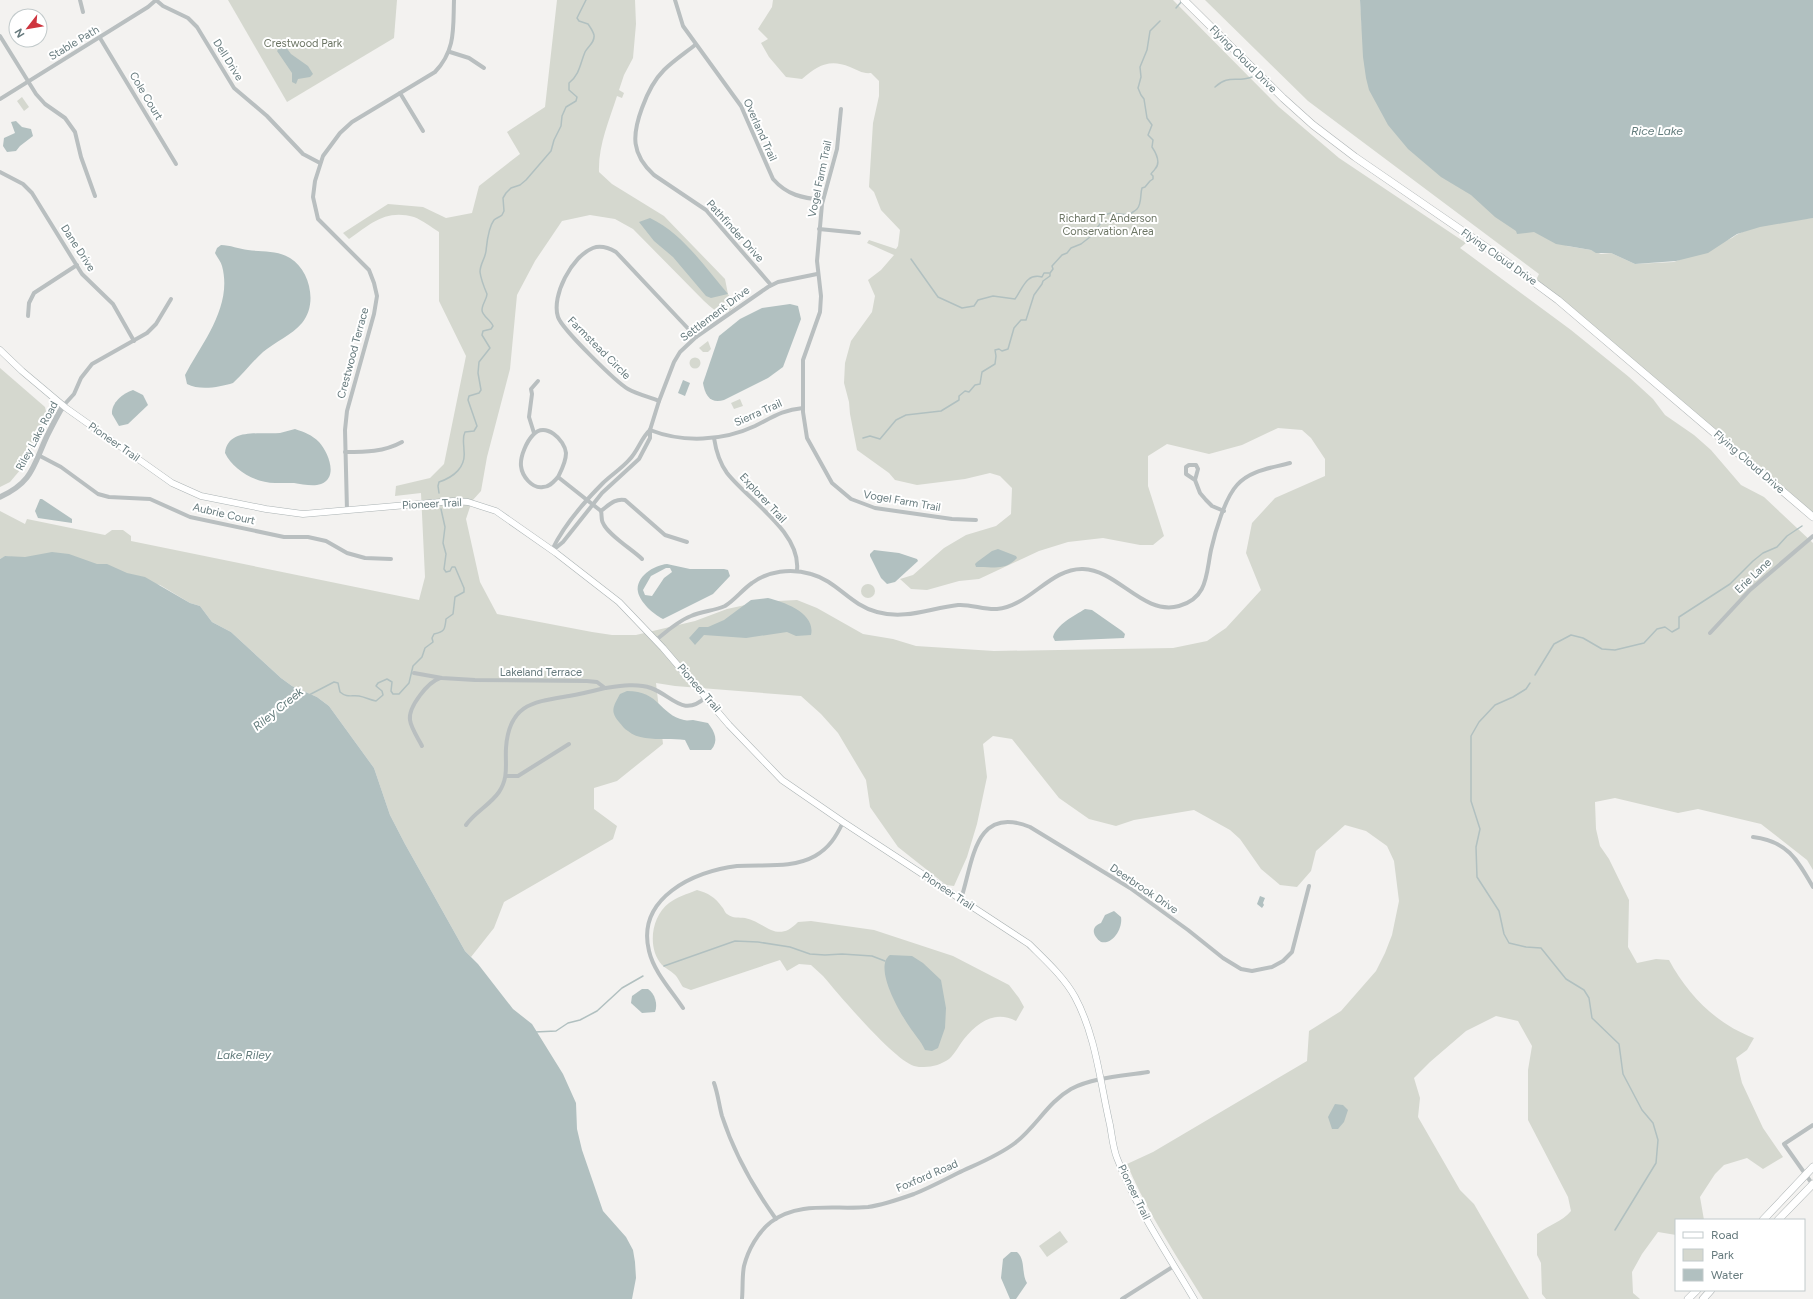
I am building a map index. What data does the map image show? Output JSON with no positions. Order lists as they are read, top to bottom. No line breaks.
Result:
{"streets":{"main road":["Flying Cloud Drive","Pioneer Trail"],"street":["Stable Path","Dell Drive","Cole Court","Overland Trail","Vogel Farm Trail","Pathfinder Drive","Dane Drive","Settlement Drive","Farmstead Circle","Crestwood Terrace","Sierra Trail","Riley Lake Road","Explorer Trail","Aubrie Court","Erie Lane","Lakeland Terrace","Deerbrook Drive","Foxford Road"]},"crossings":[["Stable Path","Dell Drive"],["Stable Path","Cole Court"],["Dell Drive","Crestwood Terrace"],["Overland Trail","Vogel Farm Trail"],["Overland Trail","Pathfinder Drive"],["Vogel Farm Trail","Settlement Drive"],["Vogel Farm Trail","Sierra Trail"],["Pathfinder Drive","Settlement Drive"],["Dane Drive","Riley Lake Road"],["Settlement Drive","Farmstead Circle"],["Settlement Drive","Sierra Trail"],["Settlement Drive","Pioneer Trail"],["Crestwood Terrace","Pioneer Trail"],["Sierra Trail","Explorer Trail"],["Riley Lake Road","Pioneer Trail"],["Riley Lake Road","Aubrie Court"],["Pioneer Trail","Lakeland Terrace"],["Pioneer Trail","Deerbrook Drive"],["Pioneer Trail","Foxford Road"]],"water":["Rice Lake","Riley Creek","Lake Riley"],"parks":["Crestwood Park","Richard T. Anderson Conservation Area"],"legend":["Road","Park","Water"],"north":"bottom left"}
